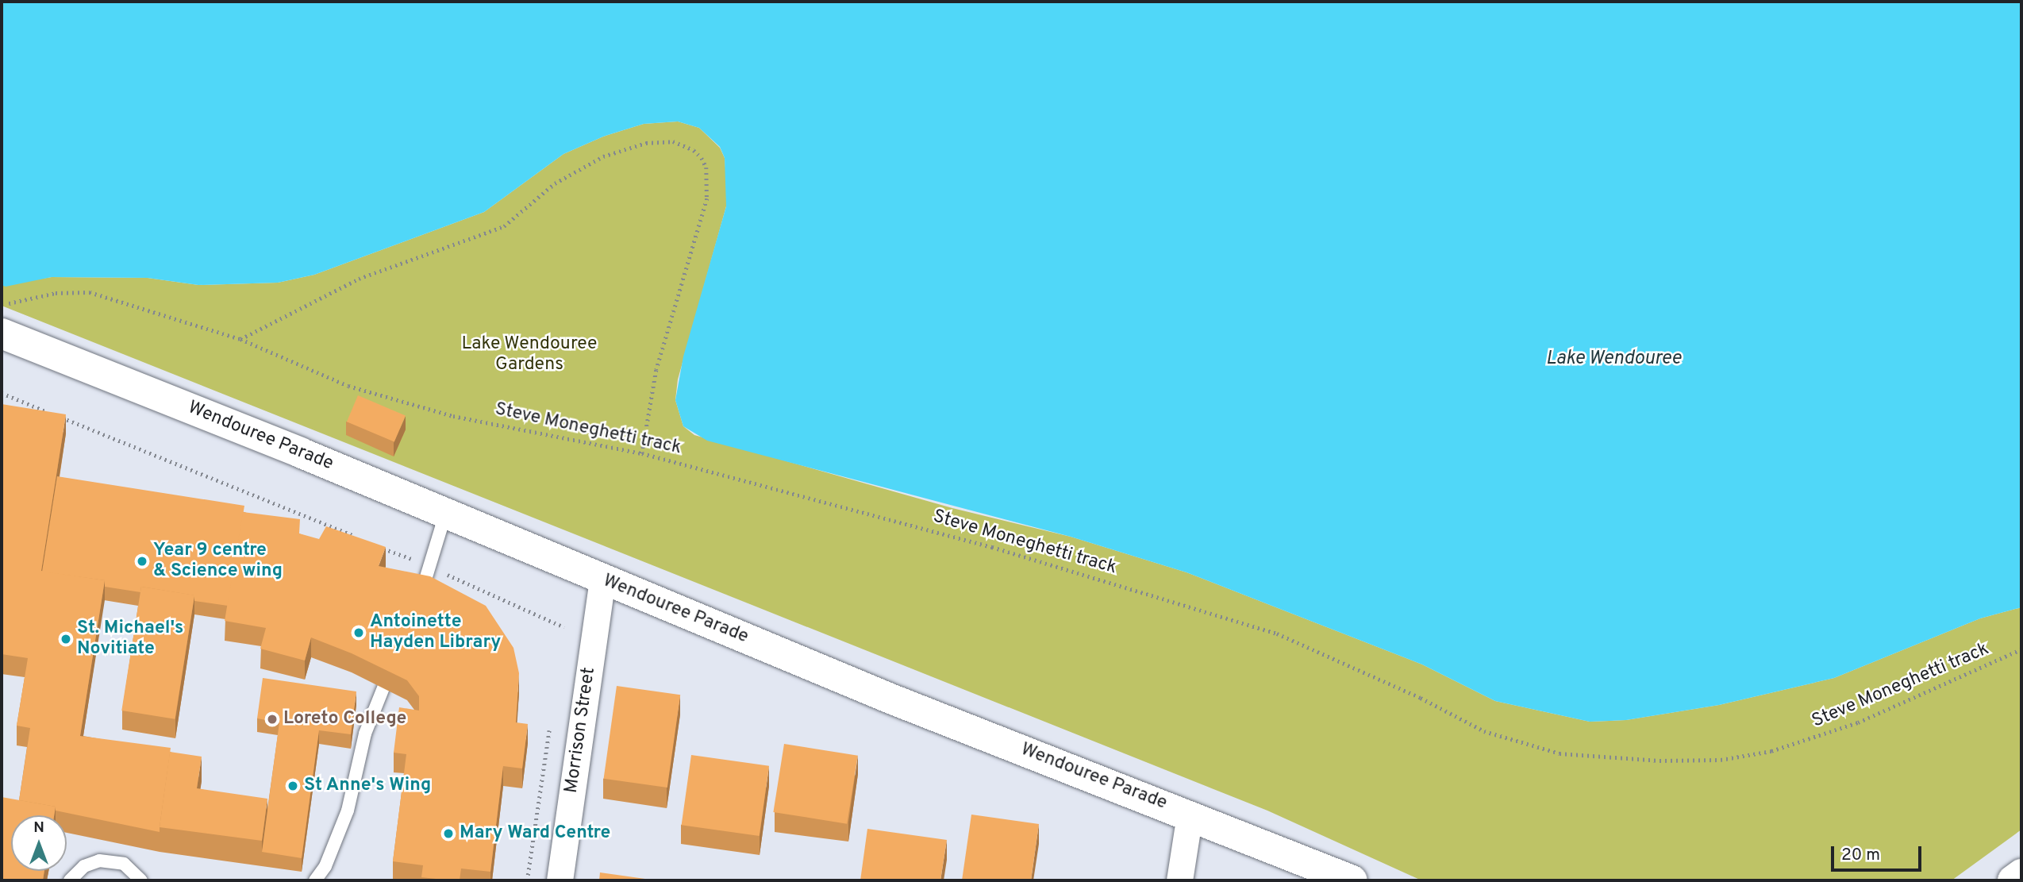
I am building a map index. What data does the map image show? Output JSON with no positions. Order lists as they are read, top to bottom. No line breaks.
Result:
{"streets":{"street":["Wendouree Parade","Morrison Street"],"path":["Steve Moneghetti track"]},"crossings":[["Wendouree Parade","Morrison Street"]],"water":["Lake Wendouree"],"parks":["Lake Wendouree Gardens"],"places":["Year 9 centre & Science wing","Antoinette Hayden Library","St. Michael's Novitiate","Loreto College","St Anne's Wing","Mary Ward Centre"],"scale_bar":"20 m","north":"top"}
